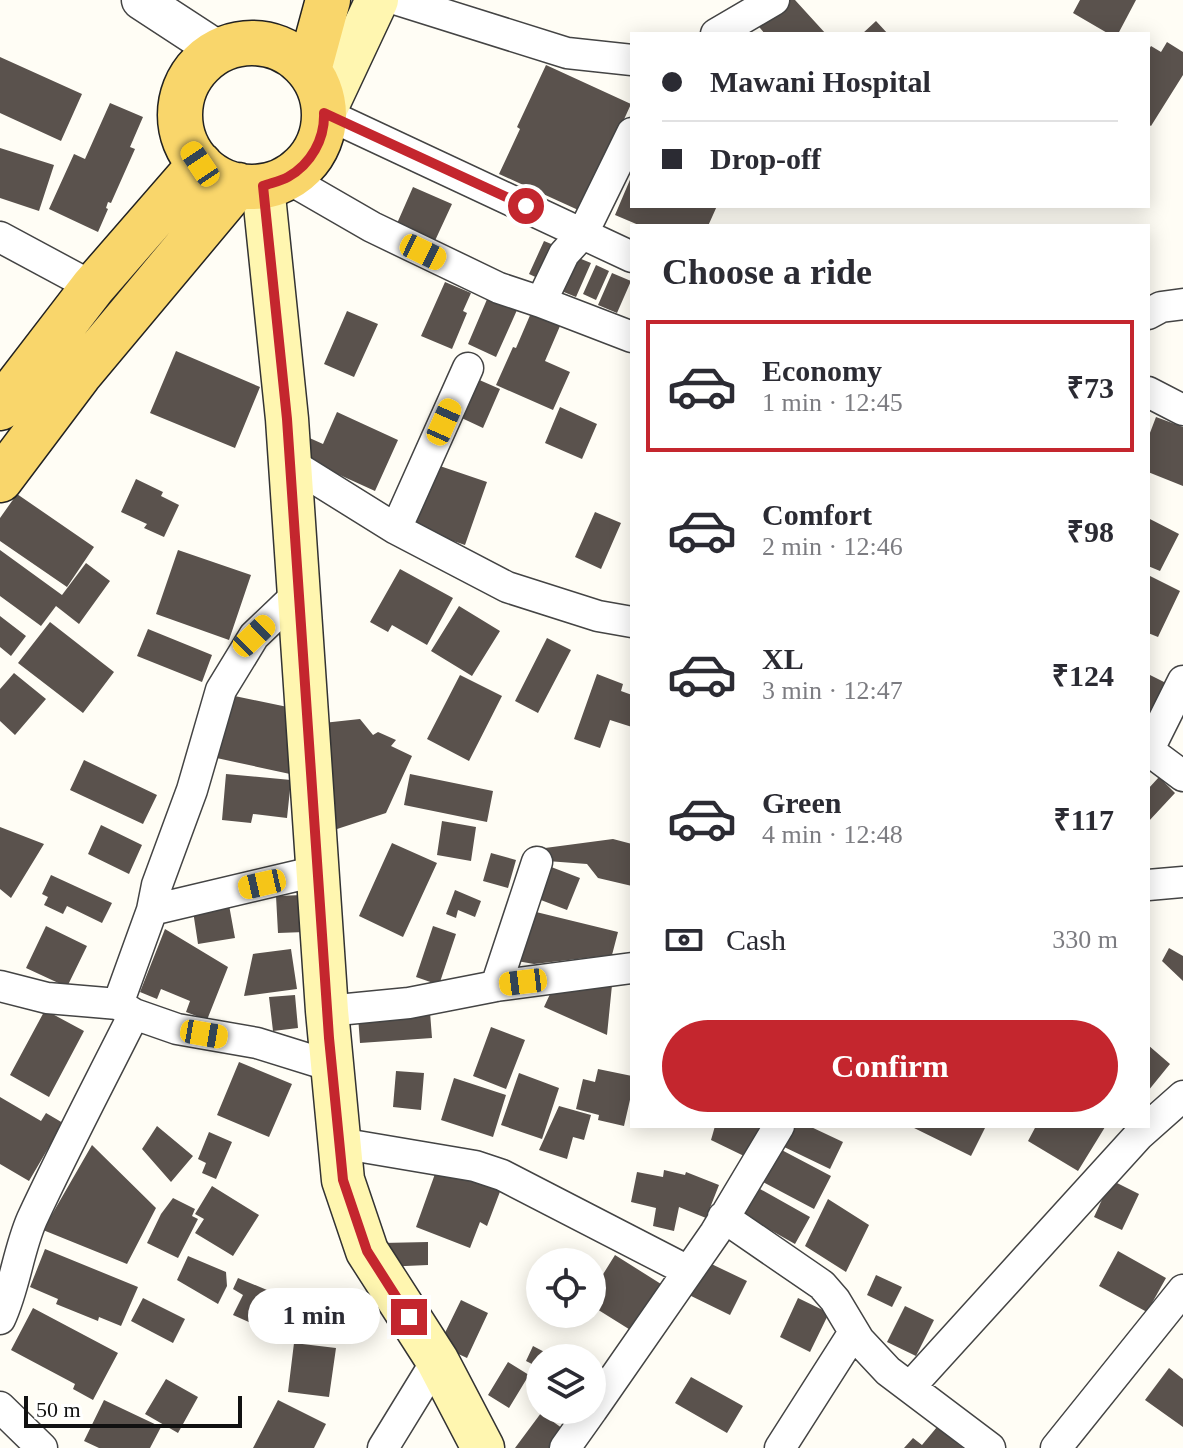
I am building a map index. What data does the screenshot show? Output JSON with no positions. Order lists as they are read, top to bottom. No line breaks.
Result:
{"scale_bar":"50 m","page":{"banner":["Mawani Hospital","Drop-off"],"heading":"Choose a ride","list":[{"name":"Economy","note":"1 min · 12:45","value":"₹73"},{"name":"Comfort","note":"2 min · 12:46","value":"₹98"},{"name":"XL","note":"3 min · 12:47","value":"₹124"},{"name":"Green","note":"4 min · 12:48","value":"₹117"}],"pay":["Cash","330 m"],"buttons":"Confirm","bubble":"1 min","scale":"50 m"}}
